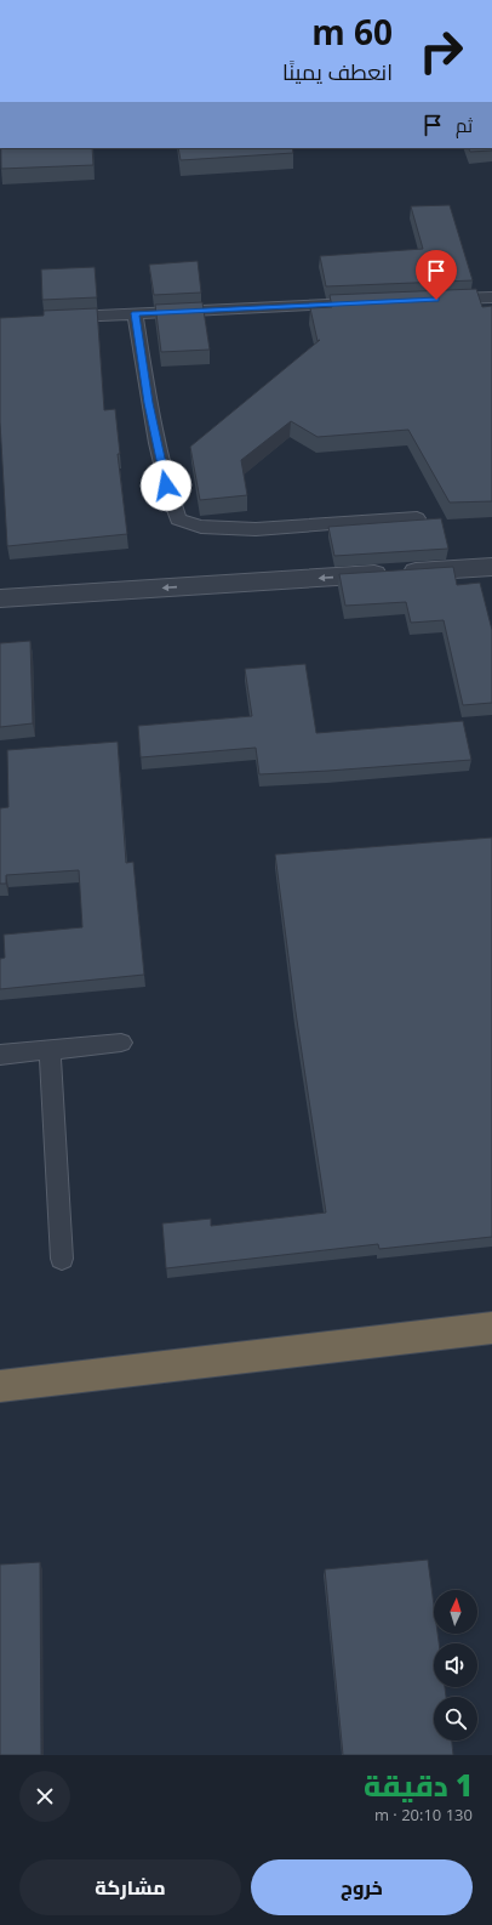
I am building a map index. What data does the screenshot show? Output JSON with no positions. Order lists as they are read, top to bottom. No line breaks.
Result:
{"north":"top","page":{"turn":["60 m","انعطف يمينًا"],"then":"ثم","heading":["1 دقيقة","130 m · 20:10"],"buttons":["خروج","مشاركة"]}}
